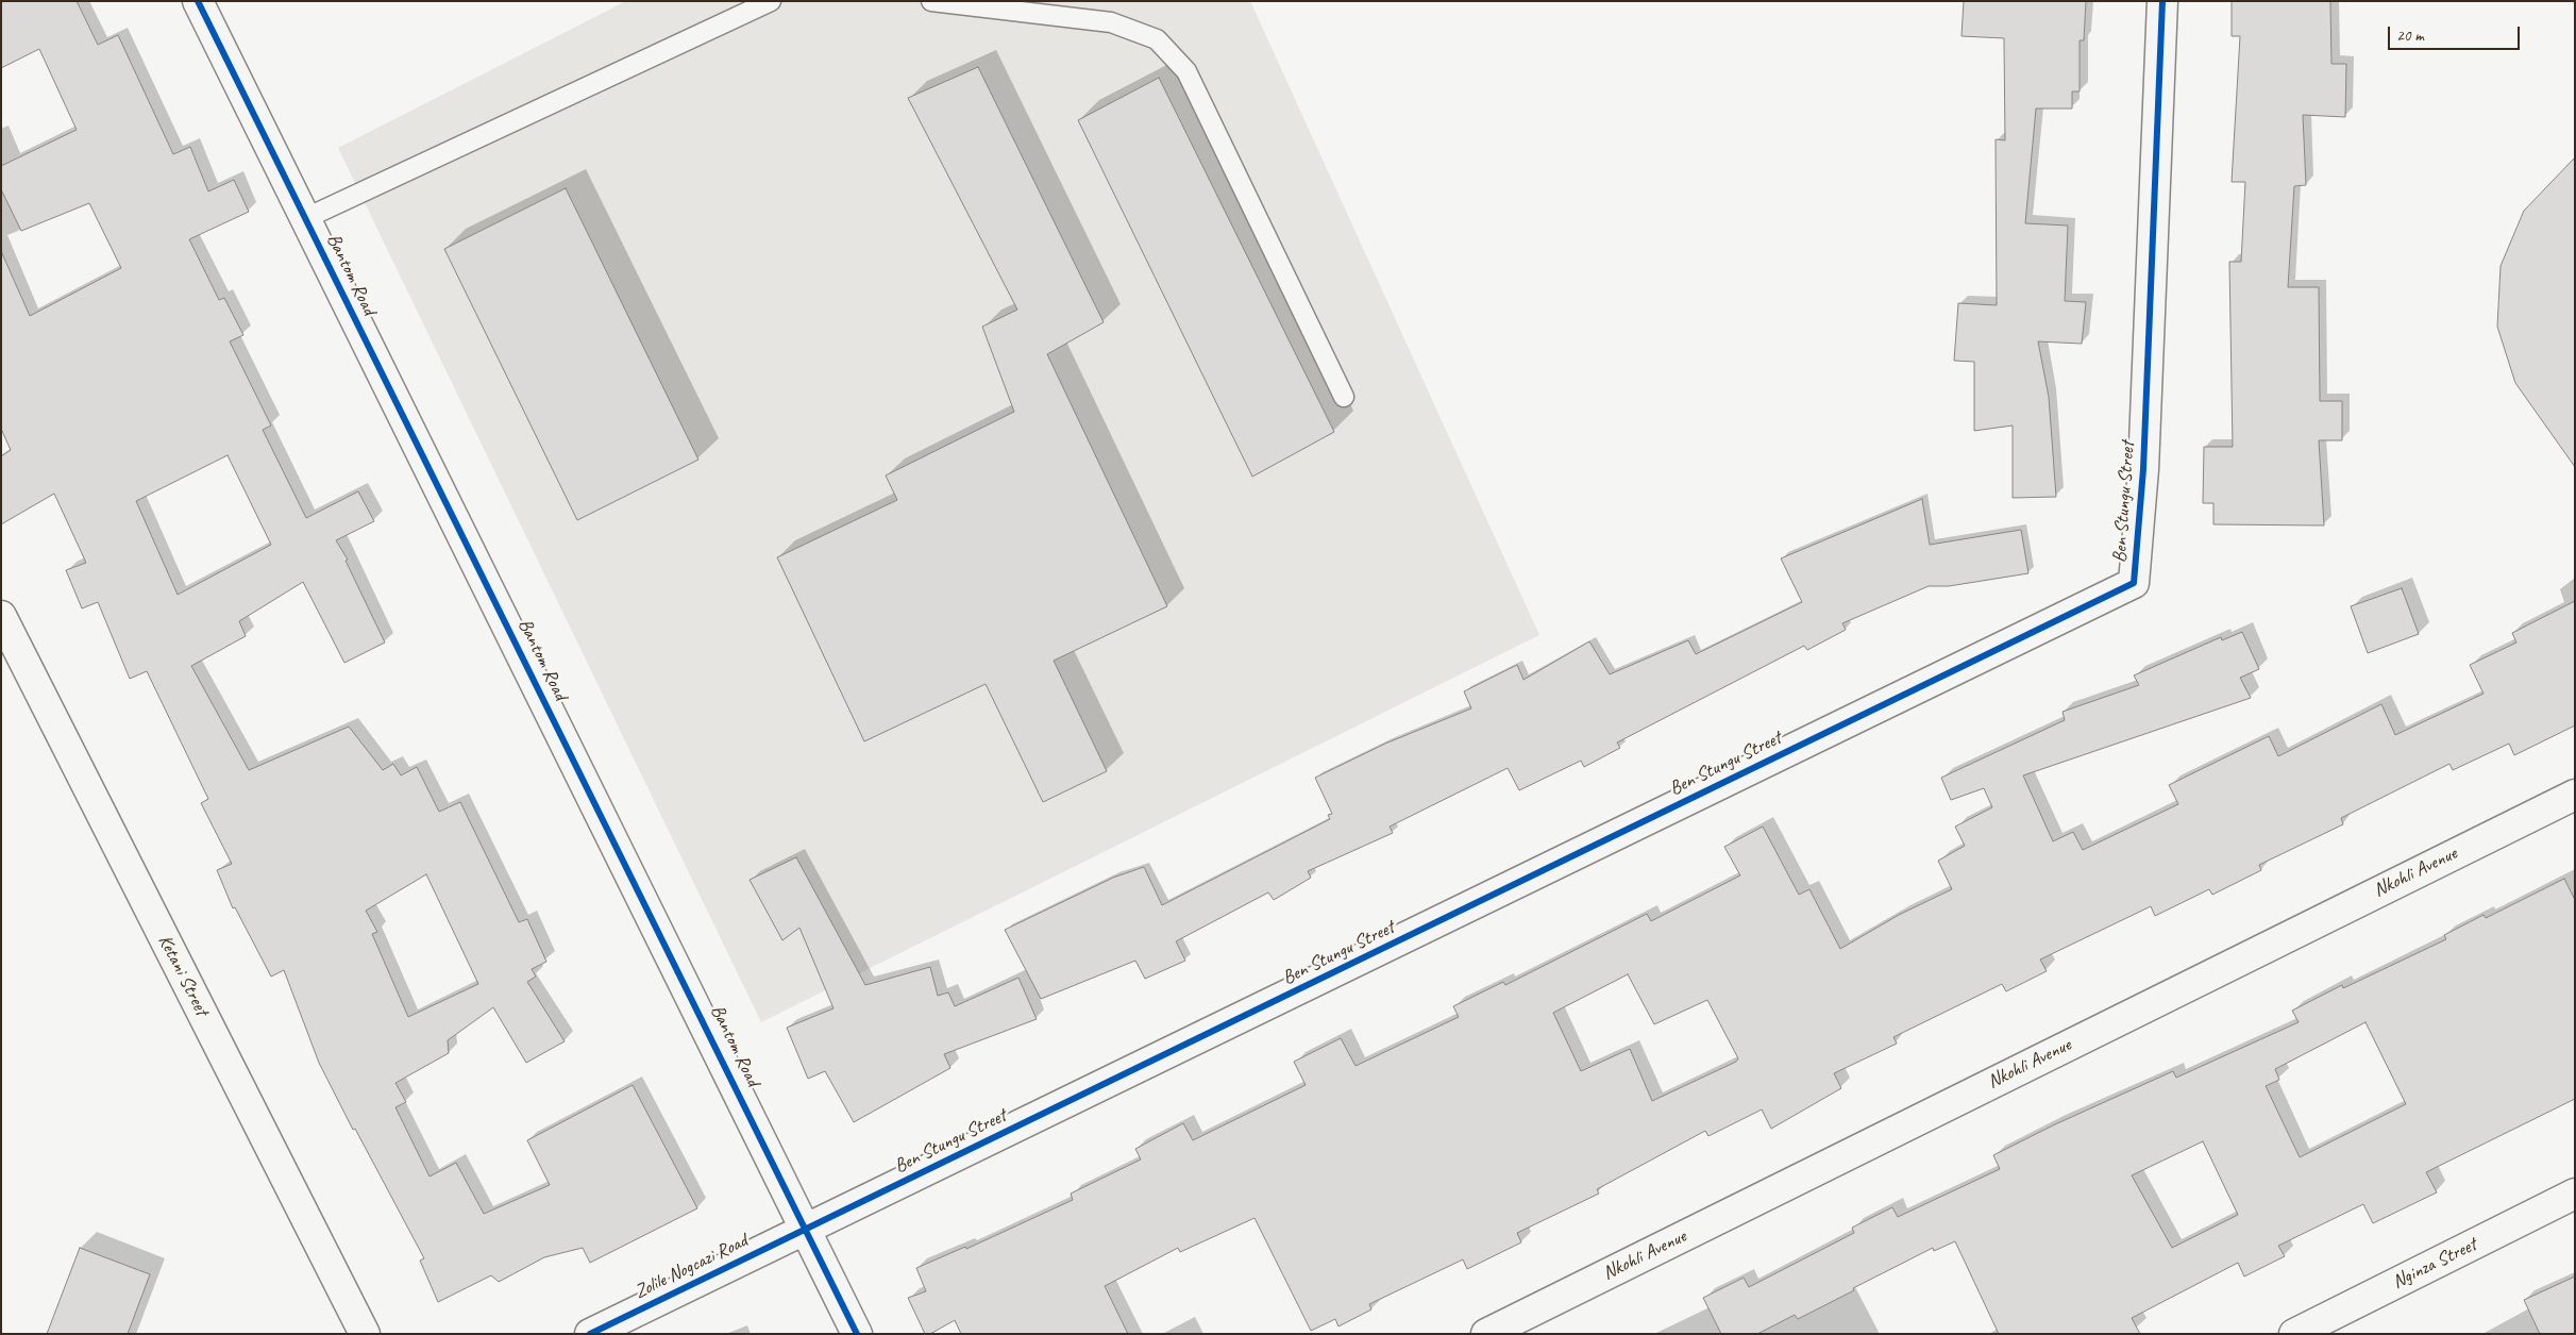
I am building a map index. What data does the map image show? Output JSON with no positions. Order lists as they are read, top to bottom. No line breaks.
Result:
{"streets":{"street":["Bantom Road","Ben Stungu Street","Nkohli Avenue","Ketani Street","Nginza Street","Zolile Nogcazi Road"]},"crossings":[["Bantom Road","Ben Stungu Street"],["Bantom Road","Zolile Nogcazi Road"],["Ben Stungu Street","Zolile Nogcazi Road"]],"scale_bar":"20 m"}
